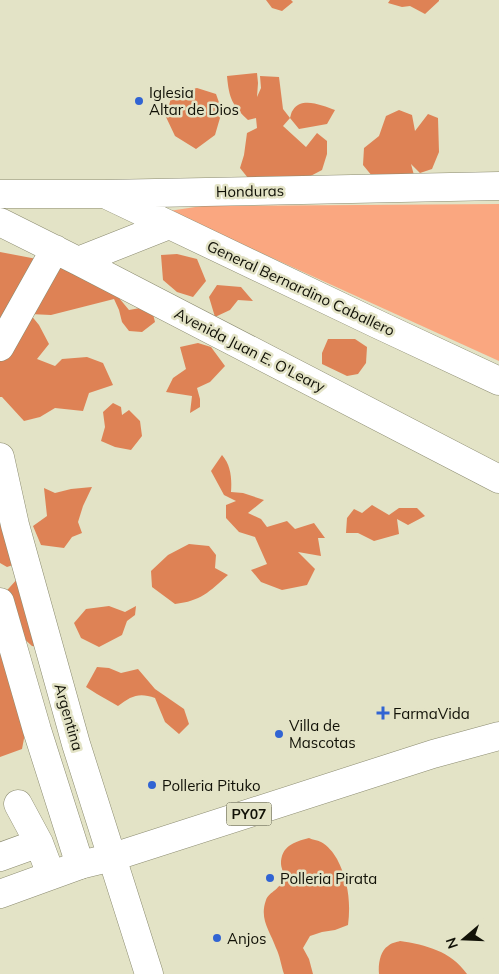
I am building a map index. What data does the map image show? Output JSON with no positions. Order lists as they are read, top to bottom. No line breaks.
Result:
{"streets":{"main road":["Honduras","General Bernardino Caballero","Avenida Juan E. O'Leary","Argentina","PY07"]},"crossings":[["Honduras","General Bernardino Caballero"],["Argentina","PY07"]],"places":{"other":["Iglesia Altar de Dios","Villa de Mascotas","Polleria Pituko","Polleria Pirata","Anjos"],"health":["FarmaVida"]},"north":"left"}
